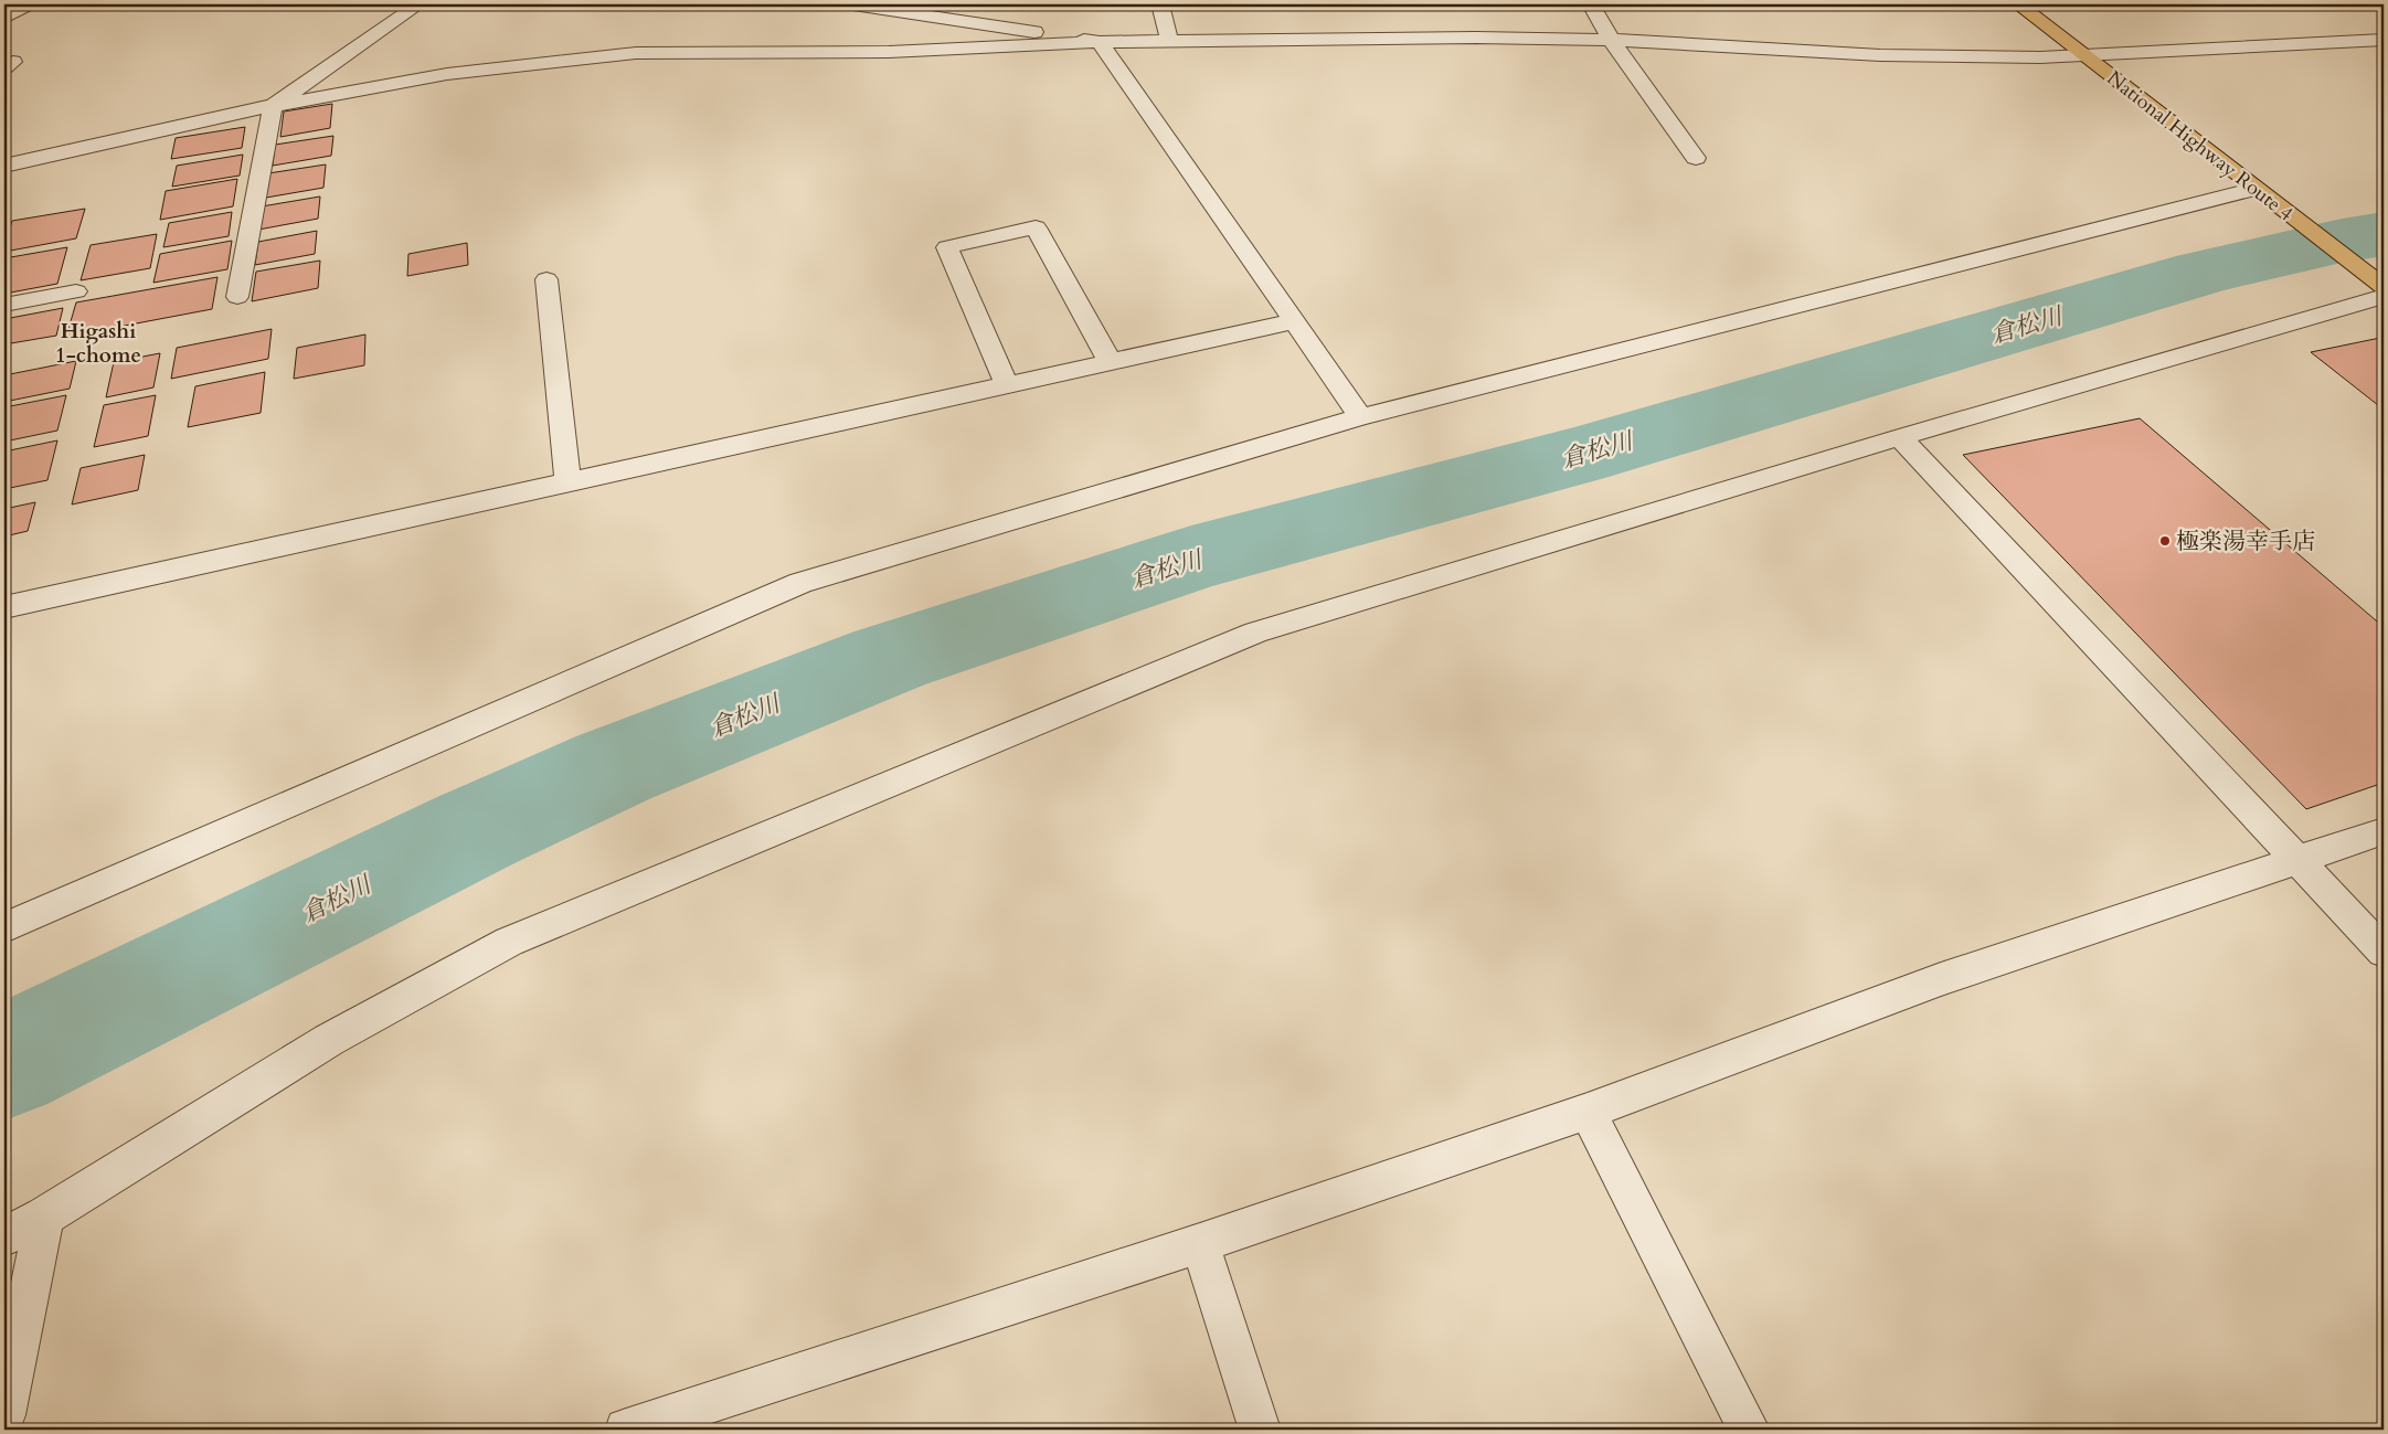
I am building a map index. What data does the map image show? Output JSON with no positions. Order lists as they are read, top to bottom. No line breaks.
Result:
{"streets":{"highway":["National Highway Route 4"]},"districts":["Higashi 1-chome"],"water":["倉松川"],"places":["極楽湯幸手店"]}
